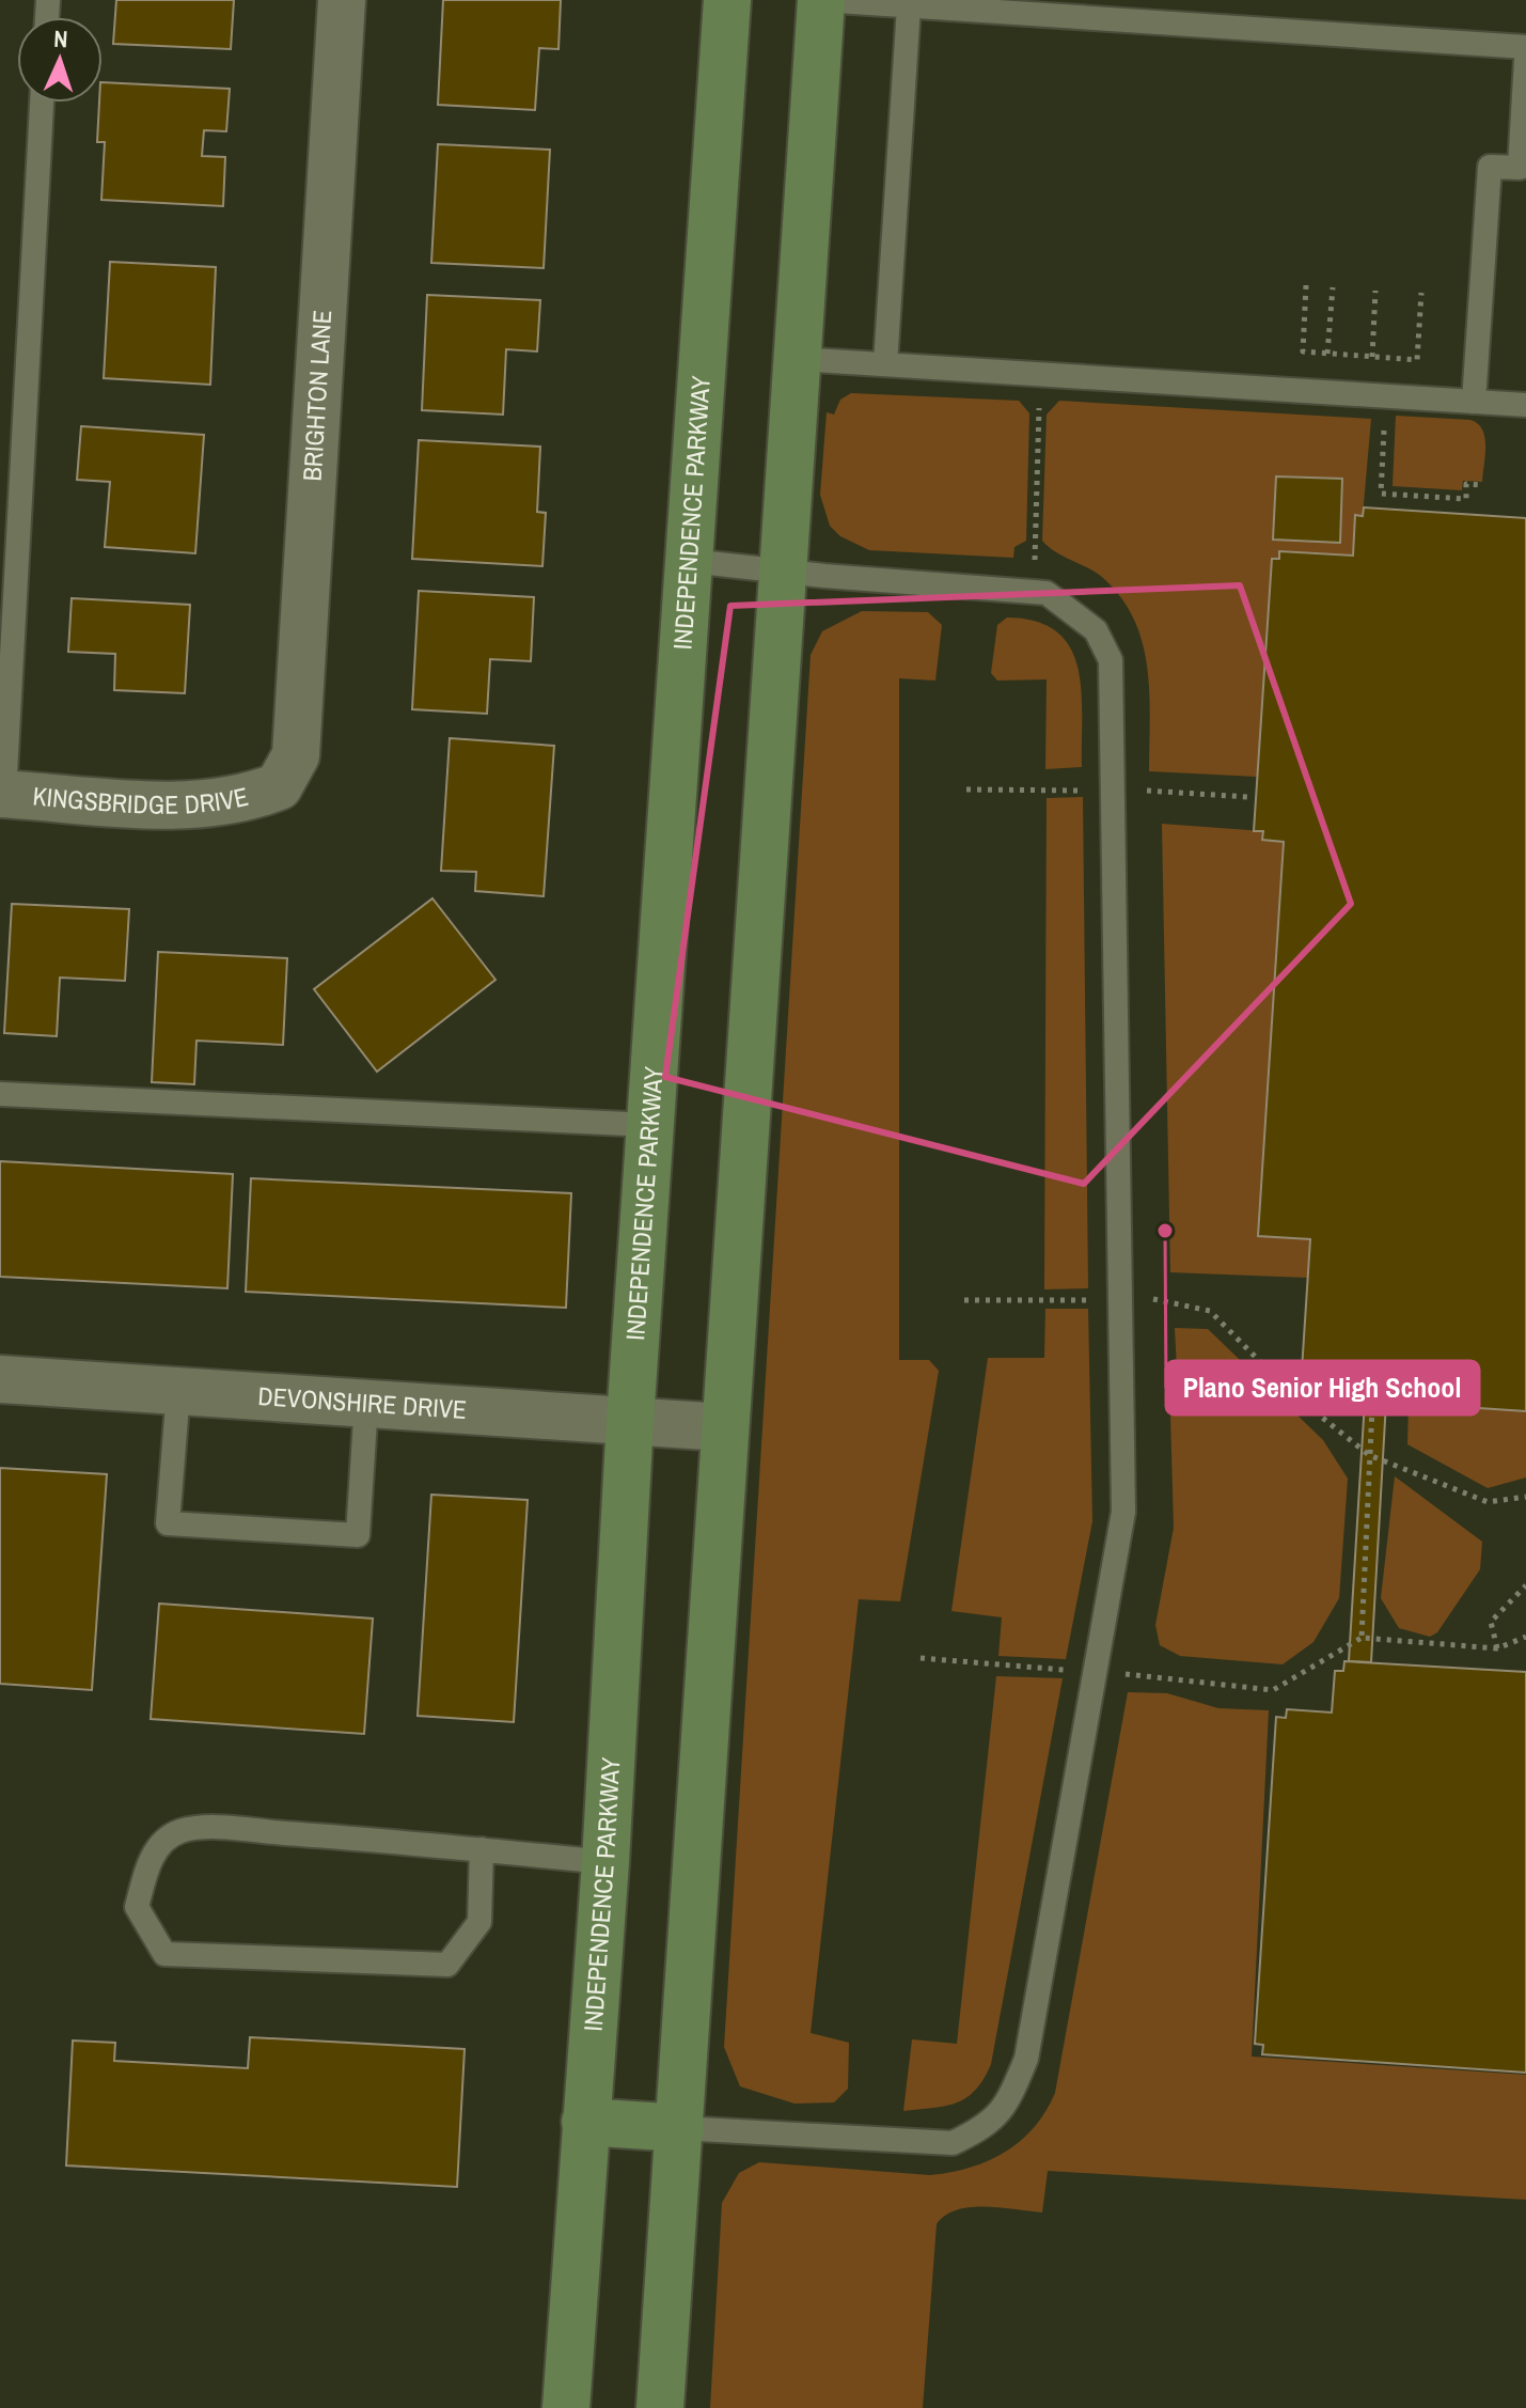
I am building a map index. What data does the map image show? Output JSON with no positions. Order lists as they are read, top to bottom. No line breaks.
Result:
{"streets":{"main road":["INDEPENDENCE PARKWAY"],"street":["BRIGHTON LANE","KINGSBRIDGE DRIVE","DEVONSHIRE DRIVE"]},"crossings":[["BRIGHTON LANE","KINGSBRIDGE DRIVE"],["INDEPENDENCE PARKWAY","DEVONSHIRE DRIVE"]],"places":["Plano Senior High School"],"north":"top"}
